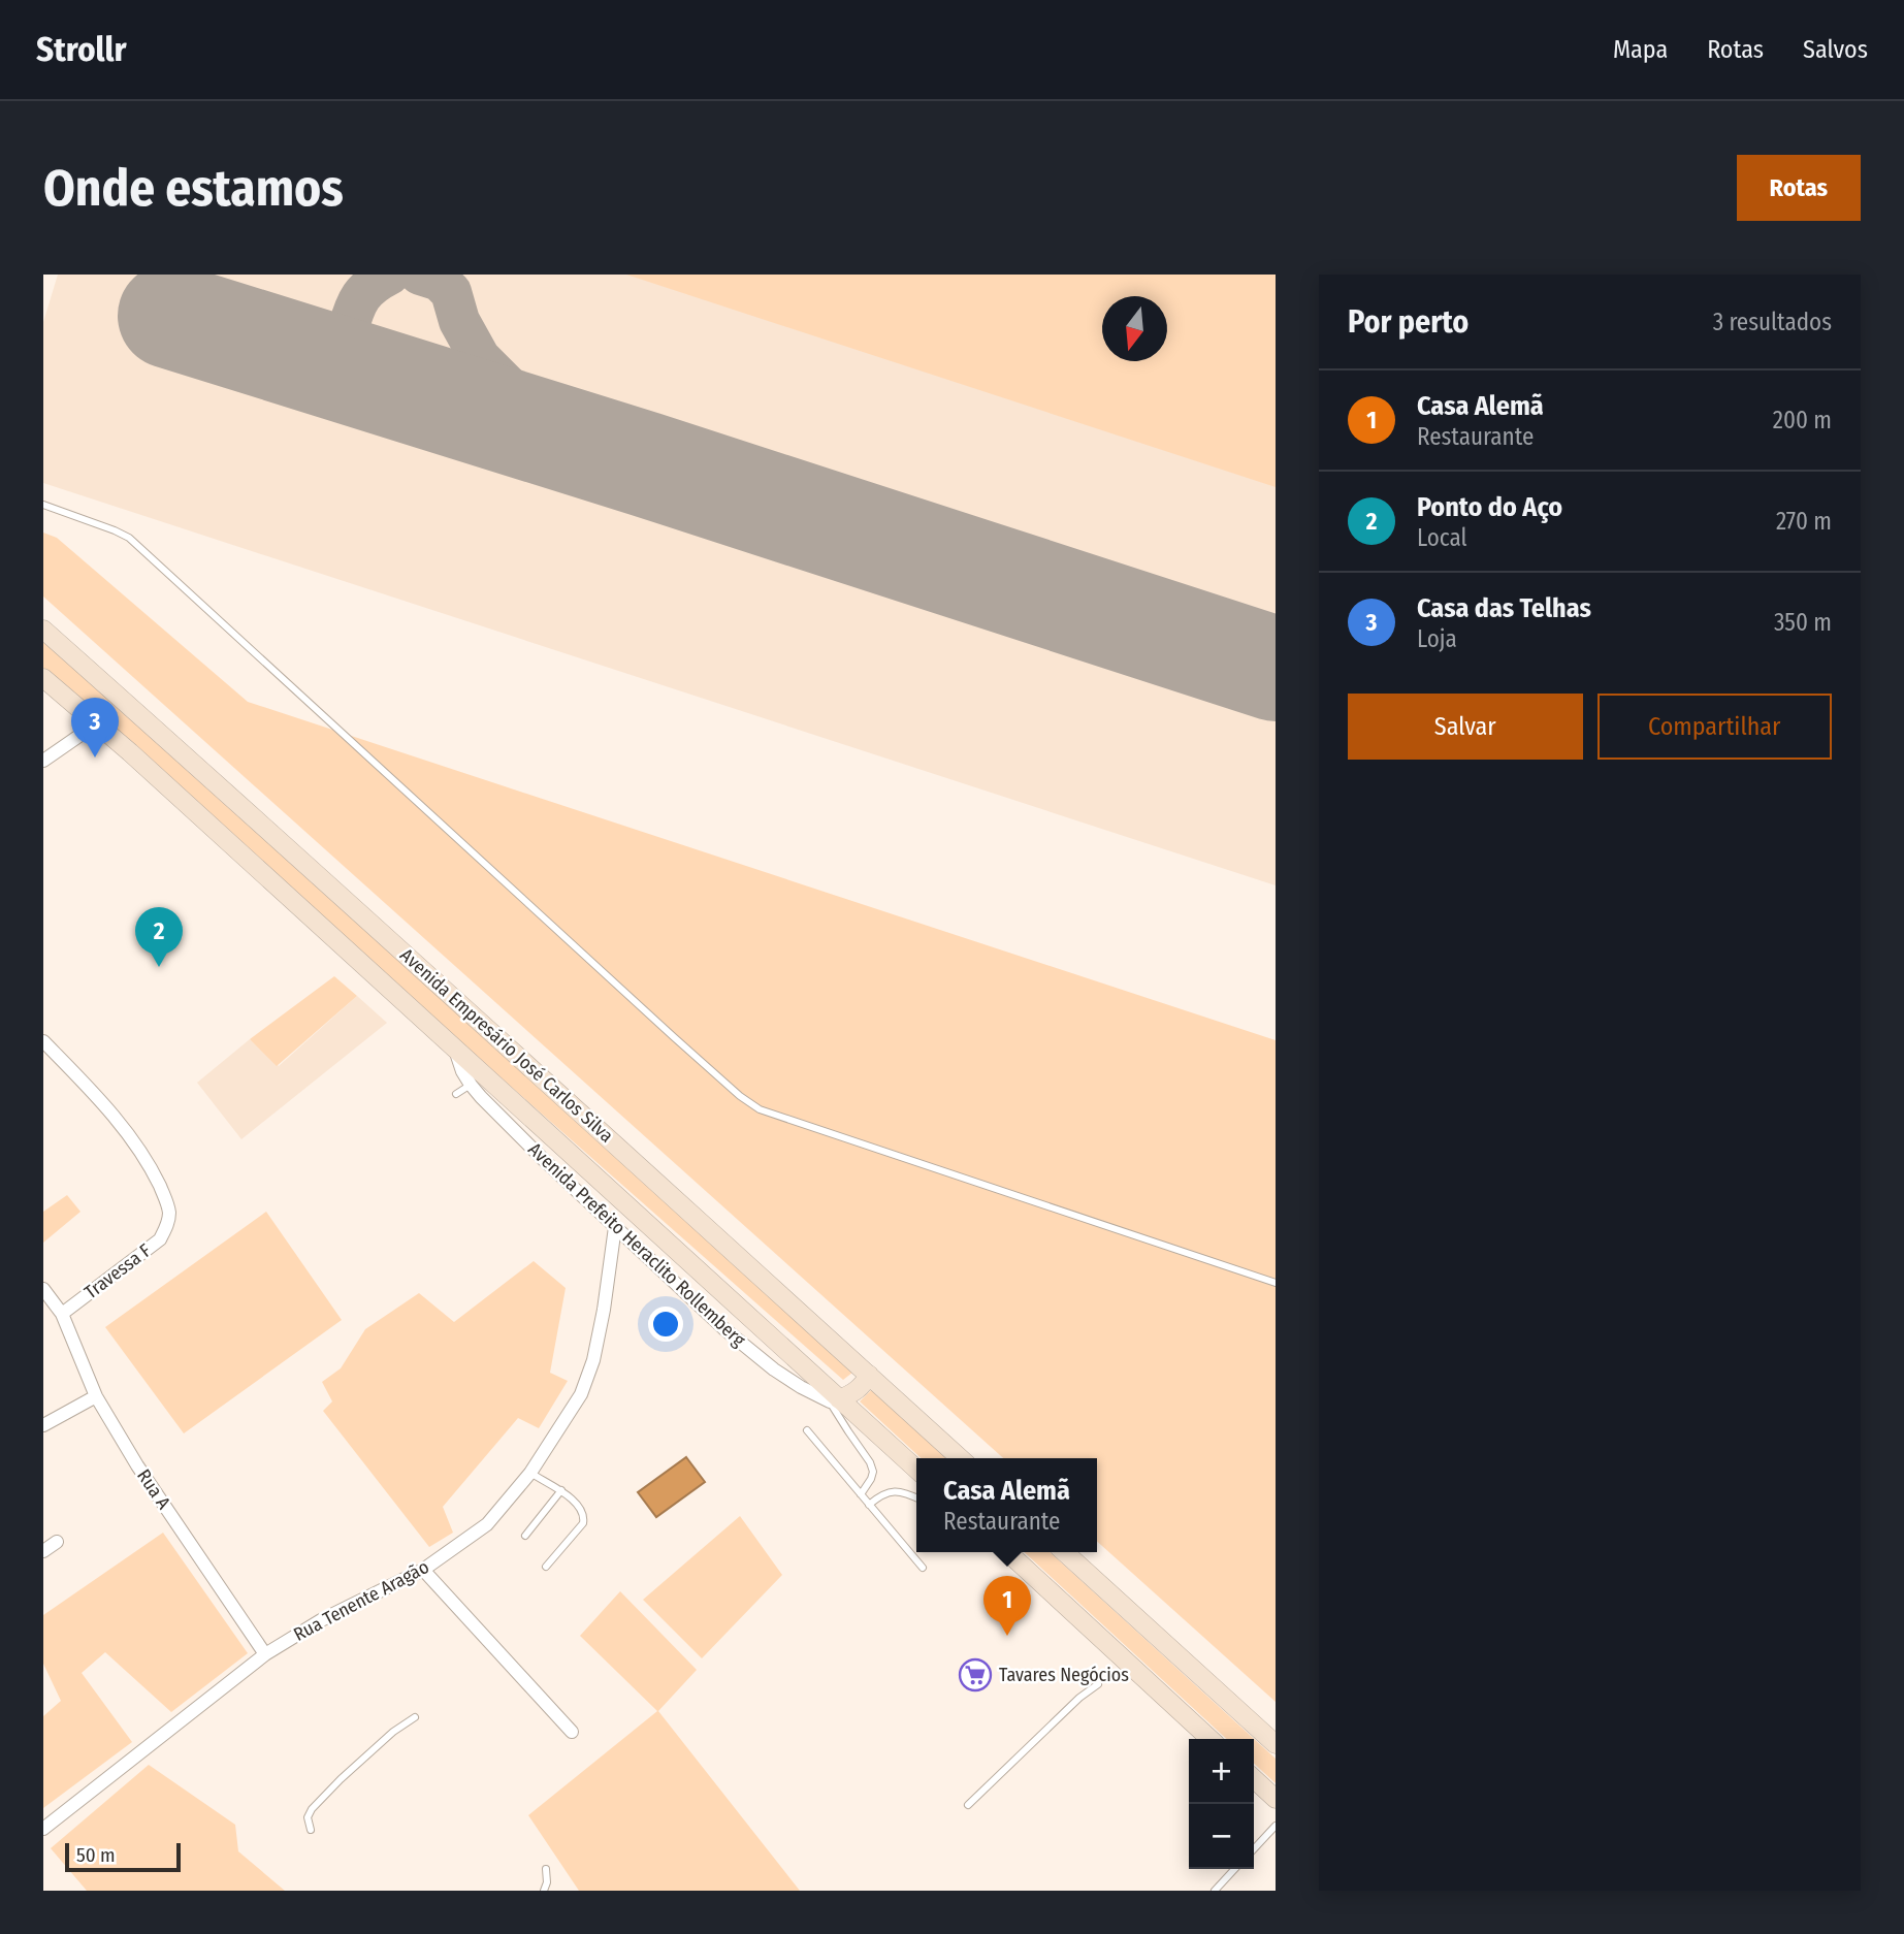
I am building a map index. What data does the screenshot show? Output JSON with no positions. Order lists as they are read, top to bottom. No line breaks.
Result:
{"streets":{"main road":["Avenida Empresário José Carlos Silva"],"street":["Avenida Prefeito Heraclito Rollemberg","Travessa F","Rua A","Rua Tenente Aragão"]},"crossings":[["Avenida Empresário José Carlos Silva","Avenida Prefeito Heraclito Rollemberg"],["Avenida Prefeito Heraclito Rollemberg","Rua Tenente Aragão"],["Travessa F","Rua A"],["Rua A","Rua Tenente Aragão"]],"places":{"supermarket":["Tavares Negócios"]},"scale_bar":"50 m","north":"bottom","page":{"header":"Strollr","nav":["Mapa","Rotas","Salvos"],"buttons":["Rotas",["Salvar","Compartilhar"]],"title":"Onde estamos","heading":["Por perto","3 resultados"],"list":[{"mark":"1","name":"Casa Alemã","note":"Restaurante","value":"200 m"},{"mark":"2","name":"Ponto do Aço","note":"Local","value":"270 m"},{"mark":"3","name":"Casa das Telhas","note":"Loja","value":"350 m"}],"pins":["3","2","1"],"popup":["Casa Alemã","Restaurante"],"map_buttons":["+","−"],"scale":"50 m"}}
